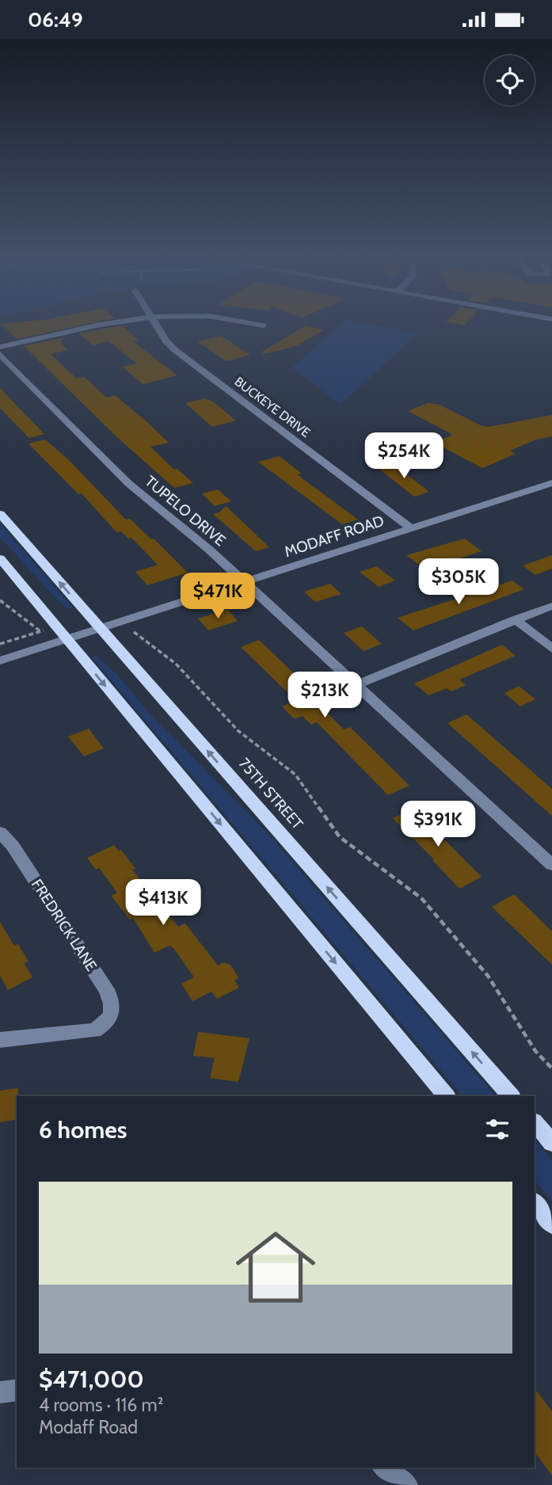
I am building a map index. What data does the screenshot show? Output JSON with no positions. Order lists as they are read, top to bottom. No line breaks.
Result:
{"streets":{"main road":["75TH STREET"],"street":["BUCKEYE DRIVE","TUPELO DRIVE","MODAFF ROAD","FREDRICK LANE"]},"crossings":[["BUCKEYE DRIVE","MODAFF ROAD"],["TUPELO DRIVE","MODAFF ROAD"],["MODAFF ROAD","75TH STREET"]],"page":{"status":"06:49","price":["$254K","$305K","$471K","$213K","$391K","$413K"],"heading":"6 homes","list":[{"name":"$471,000","note":"4 rooms · 116 m² · Modaff Road"}]}}
